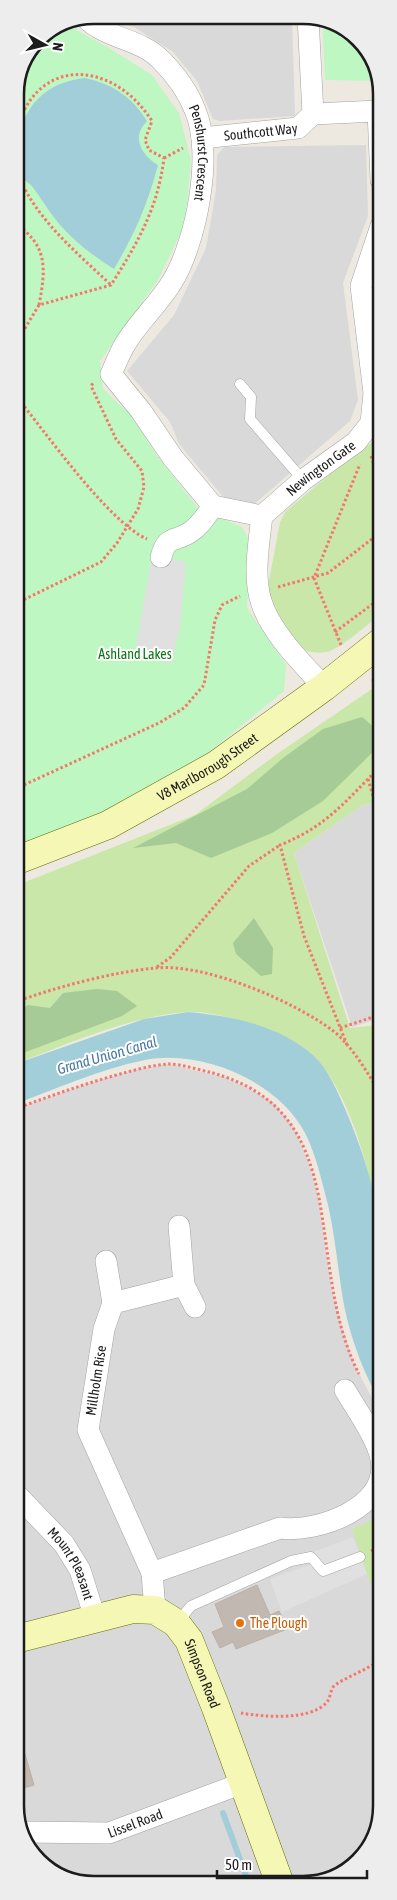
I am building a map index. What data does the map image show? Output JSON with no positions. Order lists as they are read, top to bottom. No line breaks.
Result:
{"streets":{"street":["Southcott Way","Penshurst Crescent","Newington Gate","V8 Marlborough Street","Millholm Rise","Mount Pleasant","Simpson Road","Lissel Road"]},"crossings":[["Southcott Way","Penshurst Crescent"],["Millholm Rise","Simpson Road"],["Simpson Road","Lissel Road"]],"water":["Grand Union Canal"],"parks":["Ashland Lakes"],"places":["The Plough"],"scale_bar":"50 m","north":"right"}
